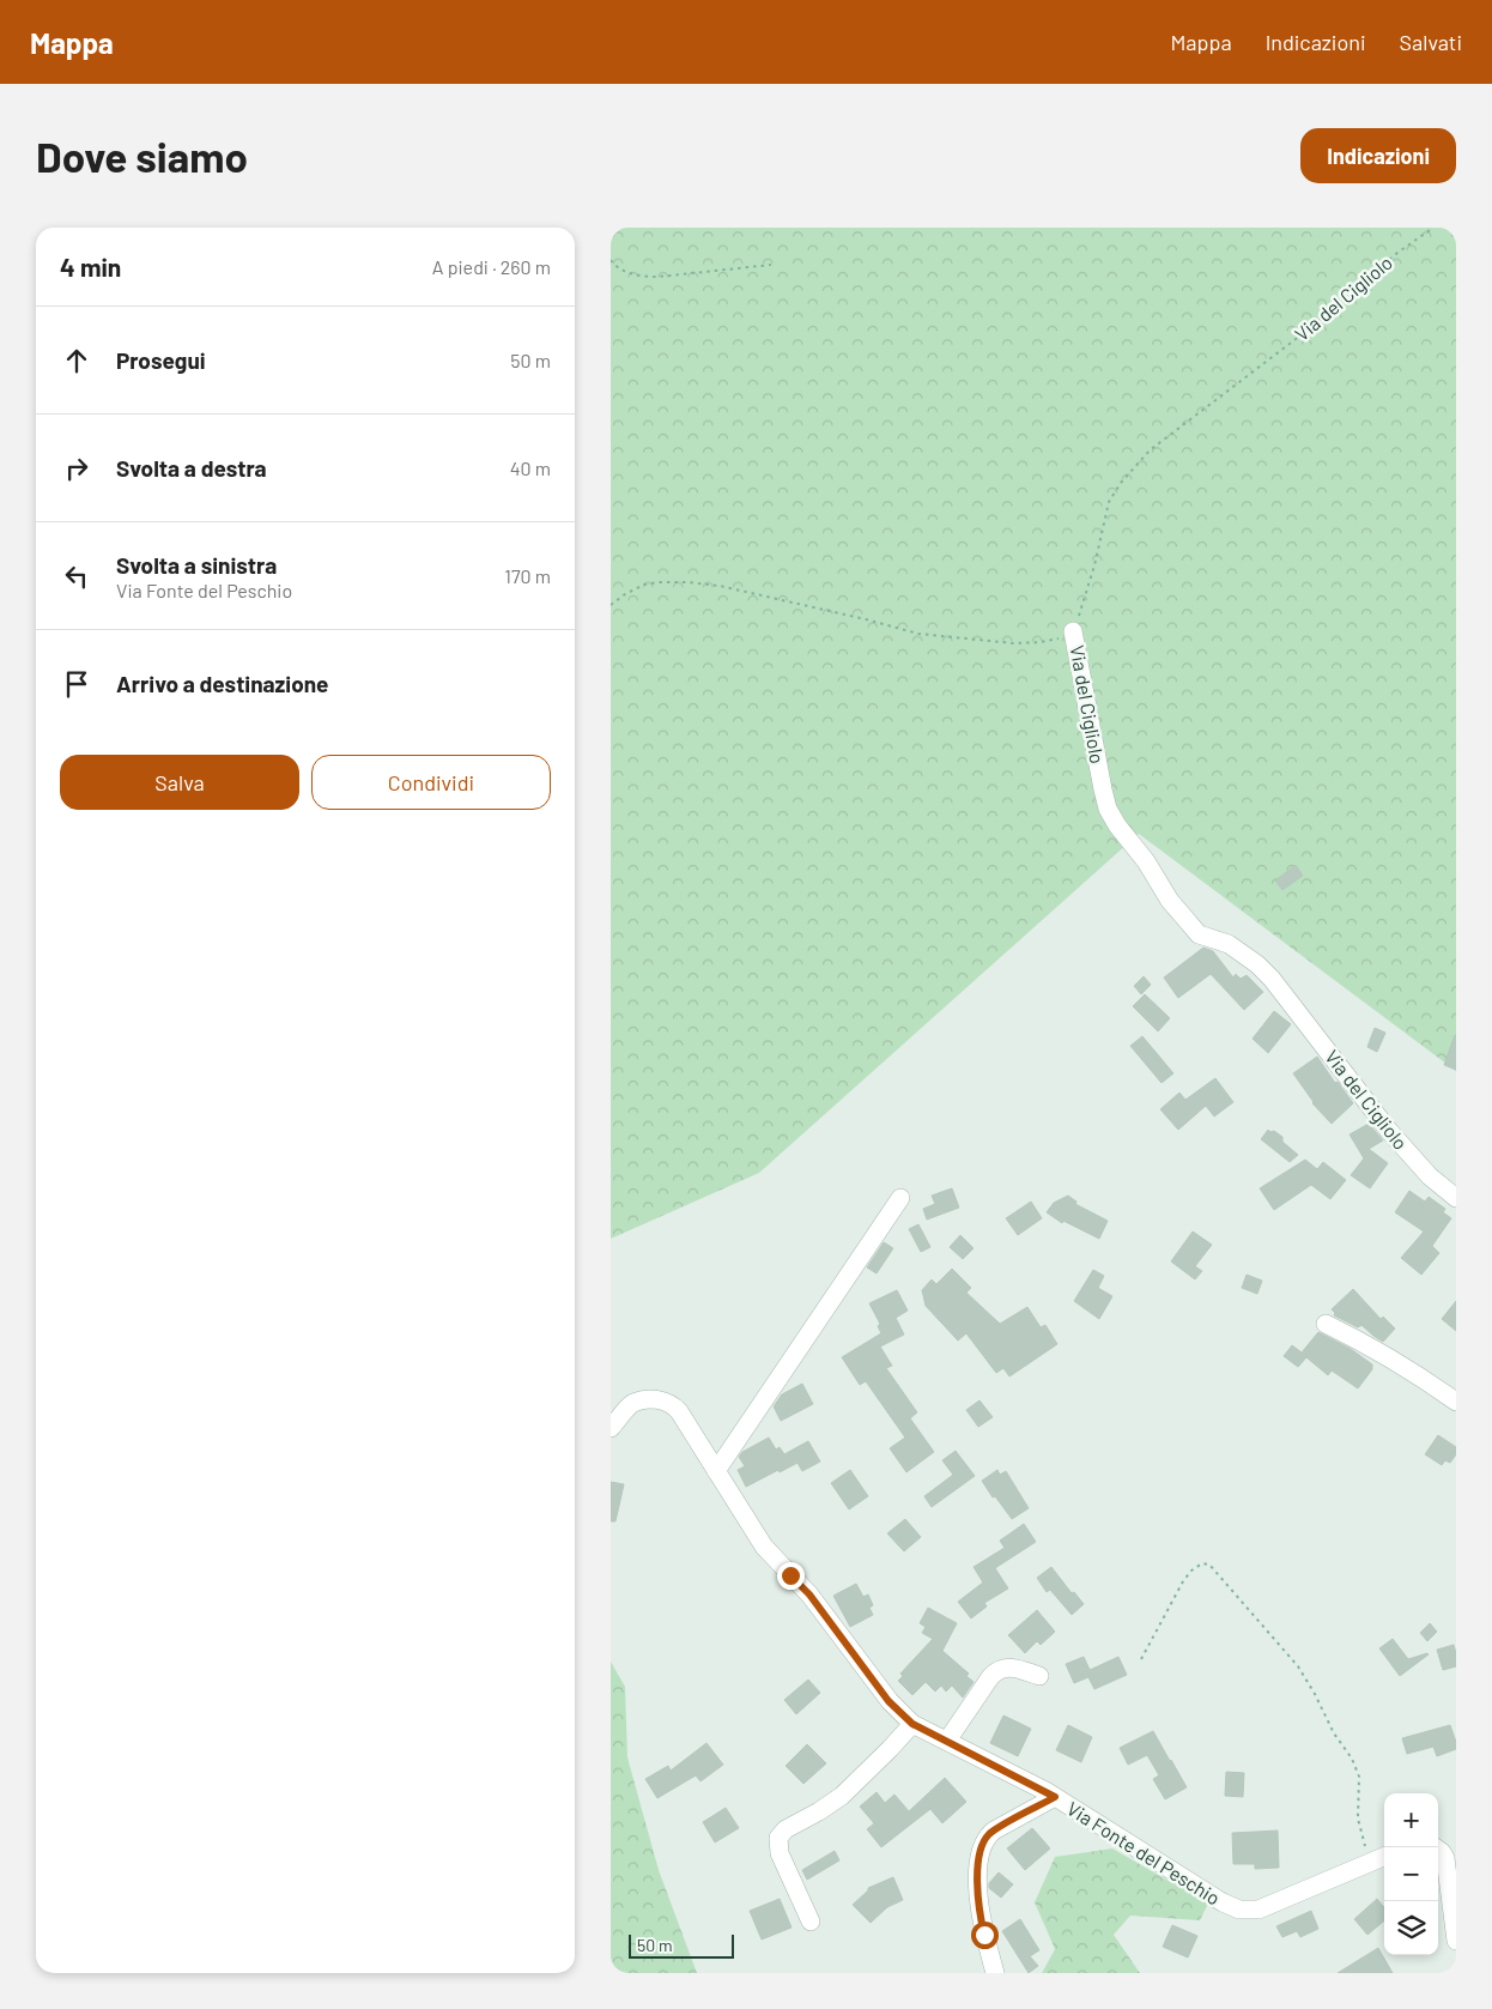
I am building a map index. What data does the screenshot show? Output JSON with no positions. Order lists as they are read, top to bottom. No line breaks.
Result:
{"streets":{"street":["Via del Cigliolo","Via Fonte del Peschio"]},"scale_bar":"50 m","page":{"header":"Mappa","nav":["Mappa","Indicazioni","Salvati"],"buttons":["Indicazioni",["Salva","Condividi"]],"title":"Dove siamo","heading":["4 min","A piedi · 260 m"],"list":[["Prosegui","50 m"],["Svolta a destra","40 m"],["Svolta a sinistra","Via Fonte del Peschio","170 m"],"Arrivo a destinazione"],"map_buttons":["+","−"],"scale":"50 m"}}
